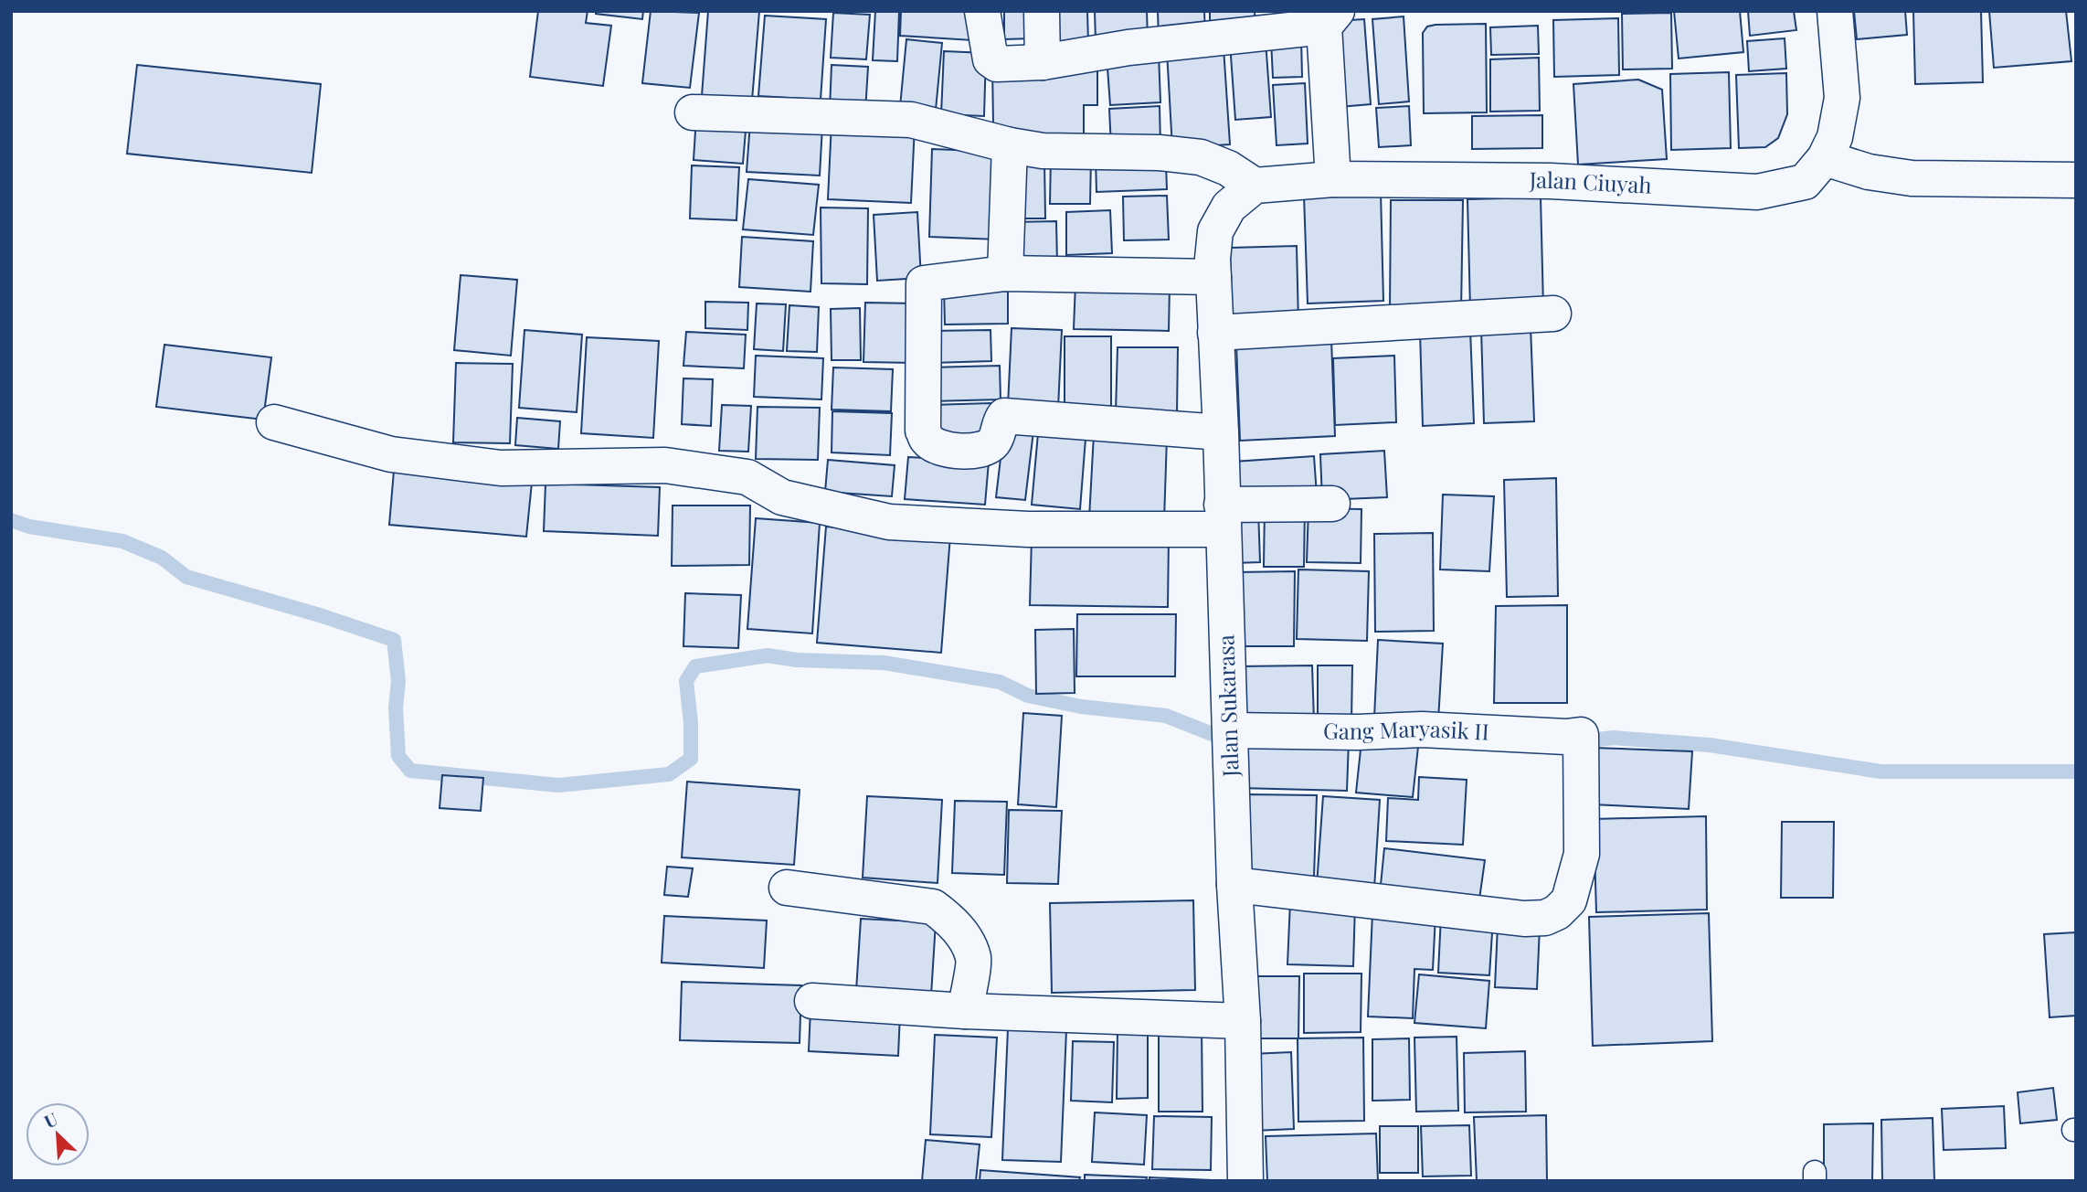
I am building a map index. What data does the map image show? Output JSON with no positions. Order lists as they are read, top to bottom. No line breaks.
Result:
{"streets":{"street":["Jalan Ciuyah","Jalan Sukarasa","Gang Maryasik II"]},"crossings":[["Jalan Ciuyah","Jalan Sukarasa"],["Jalan Sukarasa","Gang Maryasik II"]],"north":"top left"}
